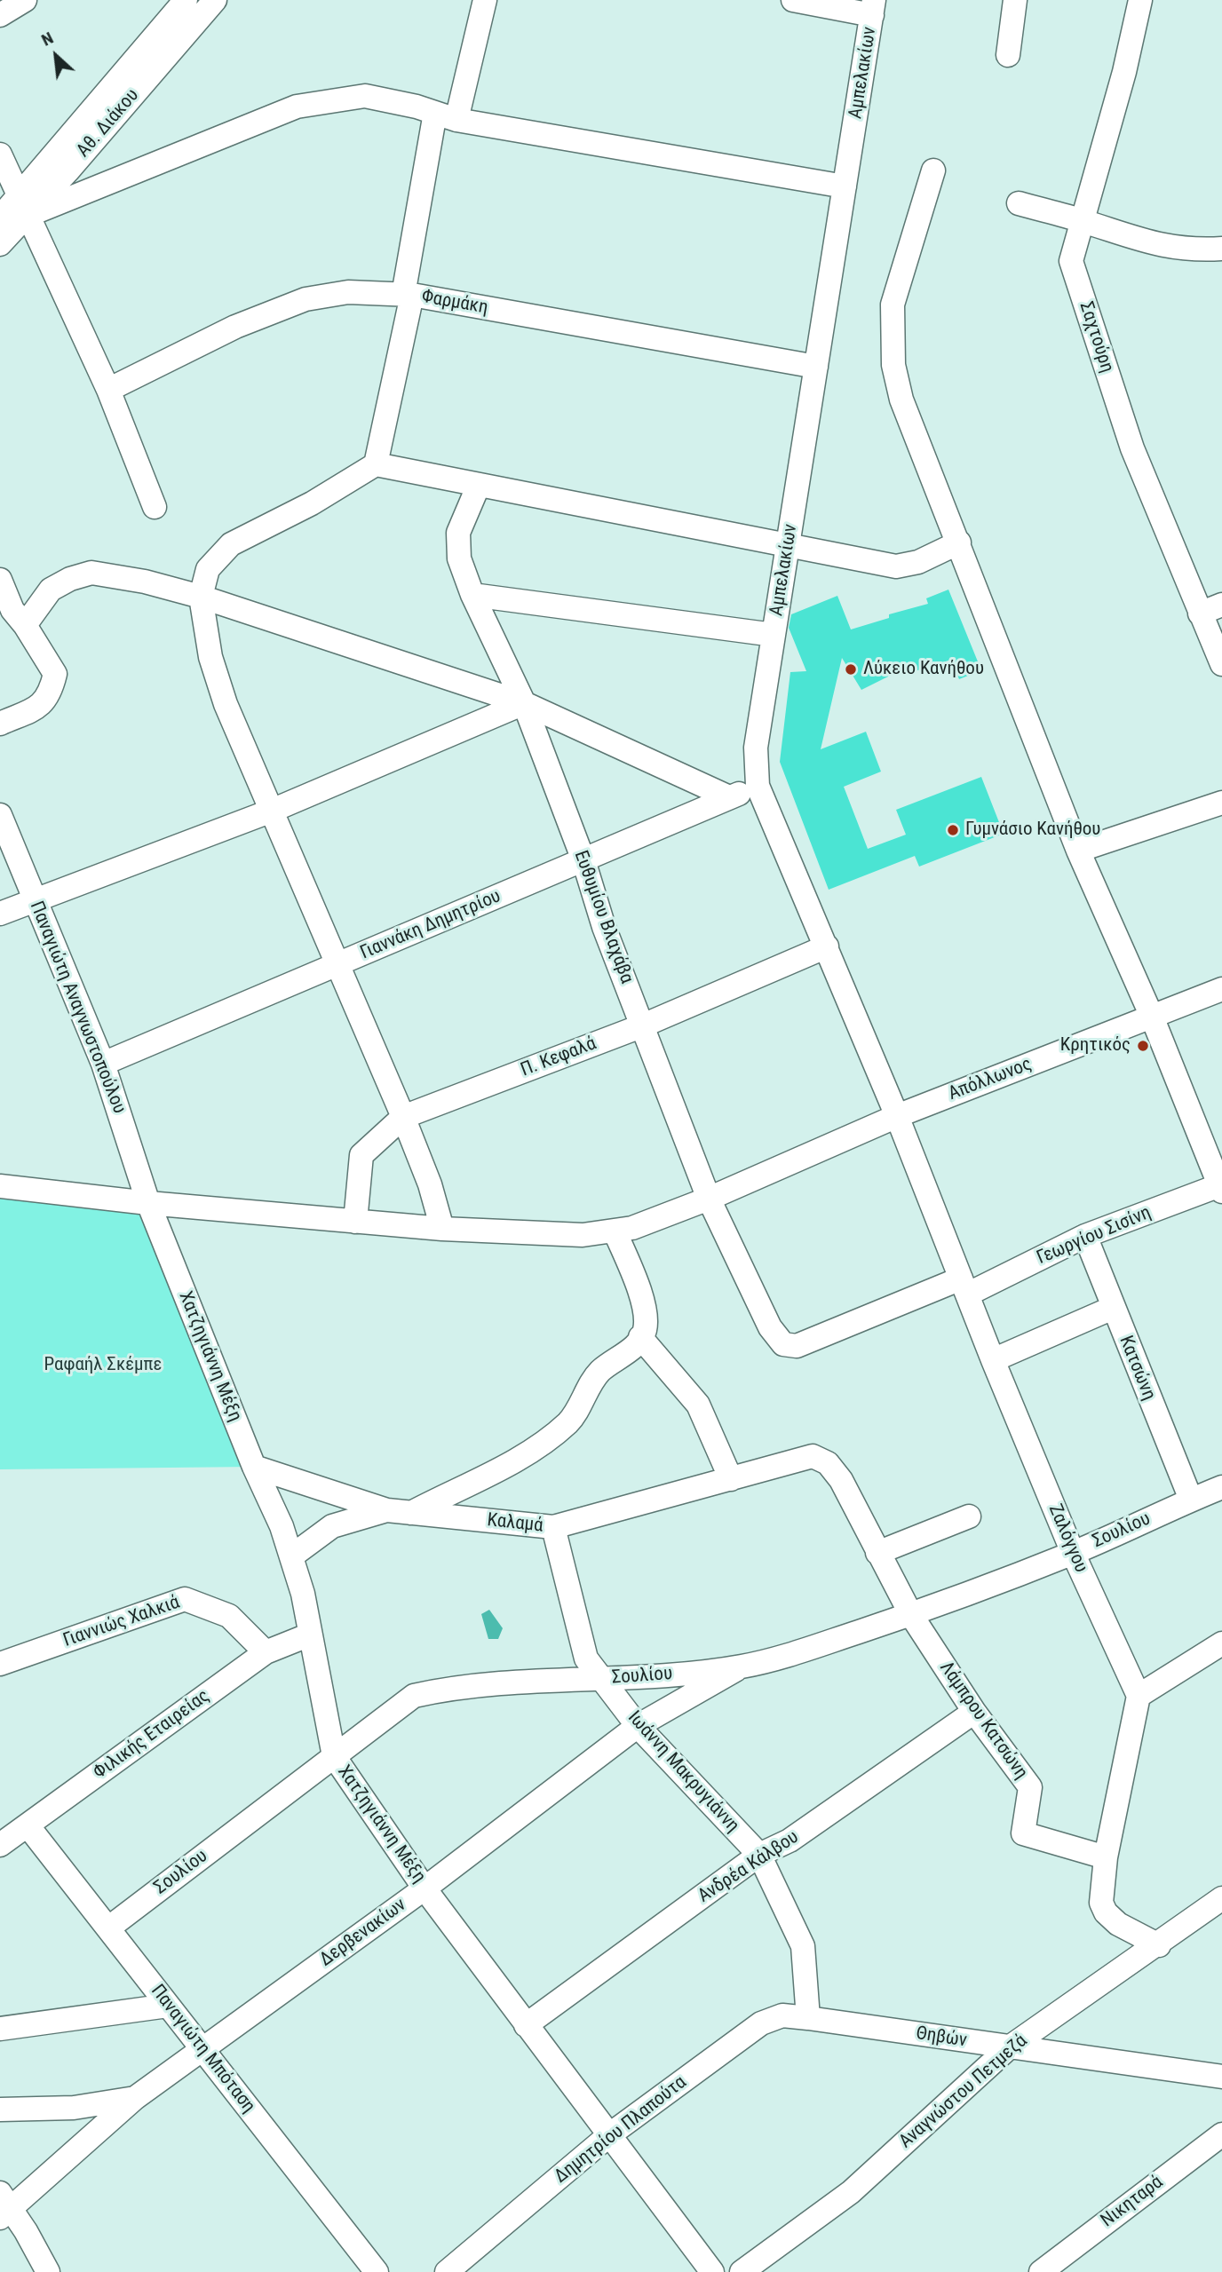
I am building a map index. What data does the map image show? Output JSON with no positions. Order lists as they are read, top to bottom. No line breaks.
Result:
{"streets":{"street":["Αμπελακίων","Αθ. Διάκου","Φαρμάκη","Σαχτούρη","Ευθυμίου Βλαχάβα","Γιαννάκη Δημητρίου","Παναγιώτη Αναγνωστοπούλου","Π. Κεφαλά","Απόλλωνος","Γεωργίου Σισίνη","Χατζηγιάννη Μέξη","Κατσώνη","Καλαμά","Σουλίου","Ζαλόγγου","Γιαννιώς Χαλκιά","Λάμπρου Κατσώνη","Φιλικής Εταιρείας","Ιωάννη Μακρυγιάννη","Ανδρέα Κάλβου","Δερβενακίων","Θηβών","Παναγιώτη Μπόταση","Αναγνώστου Πετμεζά","Δημητρίου Πλαπούτα","Νικηταρά"]},"crossings":[["Αμπελακίων","Φαρμάκη"],["Αμπελακίων","Γιαννάκη Δημητρίου"],["Αμπελακίων","Π. Κεφαλά"],["Αμπελακίων","Απόλλωνος"],["Αμπελακίων","Ζαλόγγου"],["Ευθυμίου Βλαχάβα","Γιαννάκη Δημητρίου"],["Ευθυμίου Βλαχάβα","Π. Κεφαλά"],["Ευθυμίου Βλαχάβα","Απόλλωνος"],["Ευθυμίου Βλαχάβα","Γεωργίου Σισίνη"],["Γιαννάκη Δημητρίου","Παναγιώτη Αναγνωστοπούλου"],["Παναγιώτη Αναγνωστοπούλου","Απόλλωνος"],["Παναγιώτη Αναγνωστοπούλου","Χατζηγιάννη Μέξη"],["Π. Κεφαλά","Απόλλωνος"],["Απόλλωνος","Χατζηγιάννη Μέξη"],["Απόλλωνος","Ζαλόγγου"],["Γεωργίου Σισίνη","Κατσώνη"],["Γεωργίου Σισίνη","Ζαλόγγου"],["Χατζηγιάννη Μέξη","Καλαμά"],["Χατζηγιάννη Μέξη","Σουλίου"],["Χατζηγιάννη Μέξη","Φιλικής Εταιρείας"],["Χατζηγιάννη Μέξη","Ανδρέα Κάλβου"],["Χατζηγιάννη Μέξη","Δερβενακίων"],["Χατζηγιάννη Μέξη","Δημητρίου Πλαπούτα"],["Κατσώνη","Σουλίου"],["Καλαμά","Λάμπρου Κατσώνη"],["Καλαμά","Ιωάννη Μακρυγιάννη"],["Σουλίου","Ζαλόγγου"],["Σουλίου","Λάμπρου Κατσώνη"],["Σουλίου","Ιωάννη Μακρυγιάννη"],["Σουλίου","Δερβενακίων"],["Σουλίου","Παναγιώτη Μπόταση"],["Γιαννιώς Χαλκιά","Φιλικής Εταιρείας"],["Λάμπρου Κατσώνη","Ανδρέα Κάλβου"],["Φιλικής Εταιρείας","Παναγιώτη Μπόταση"],["Ιωάννη Μακρυγιάννη","Ανδρέα Κάλβου"],["Ιωάννη Μακρυγιάννη","Δερβενακίων"],["Ιωάννη Μακρυγιάννη","Θηβών"],["Ιωάννη Μακρυγιάννη","Δημητρίου Πλαπούτα"],["Δερβενακίων","Παναγιώτη Μπόταση"],["Θηβών","Αναγνώστου Πετμεζά"],["Θηβών","Δημητρίου Πλαπούτα"]],"parks":["Ραφαήλ Σκέμπε"],"places":["Λύκειο Κανήθου","Γυμνάσιο Κανήθου","Κρητικός"],"north":"top left"}
